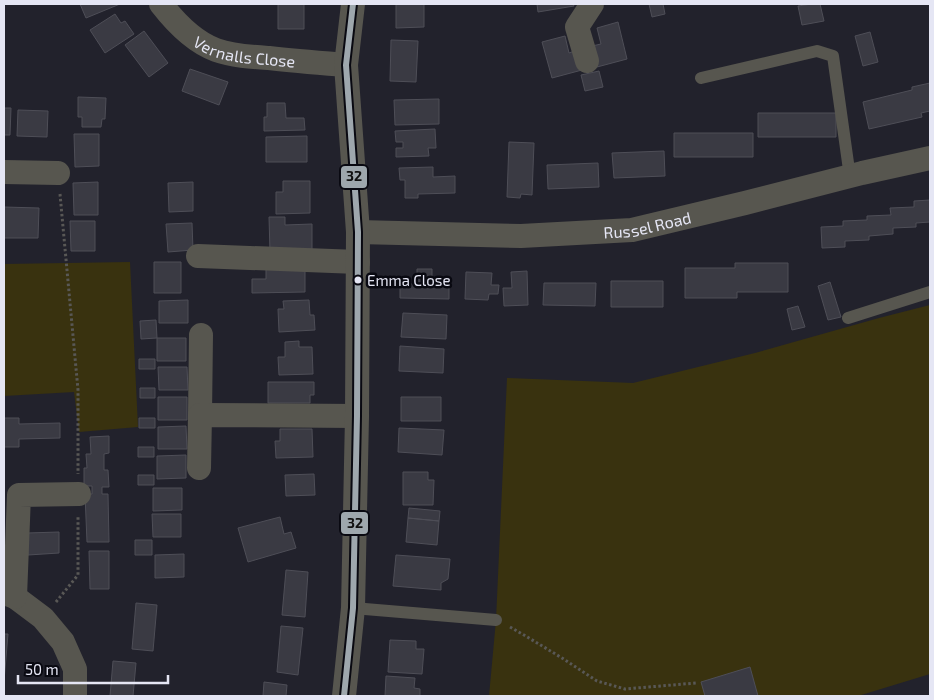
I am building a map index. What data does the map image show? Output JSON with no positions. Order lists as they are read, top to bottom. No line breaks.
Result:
{"streets":{"street":["Vernalls Close","Russel Road"]},"places":["Emma Close"],"lines":["transit line 32"],"scale_bar":"50 m"}
